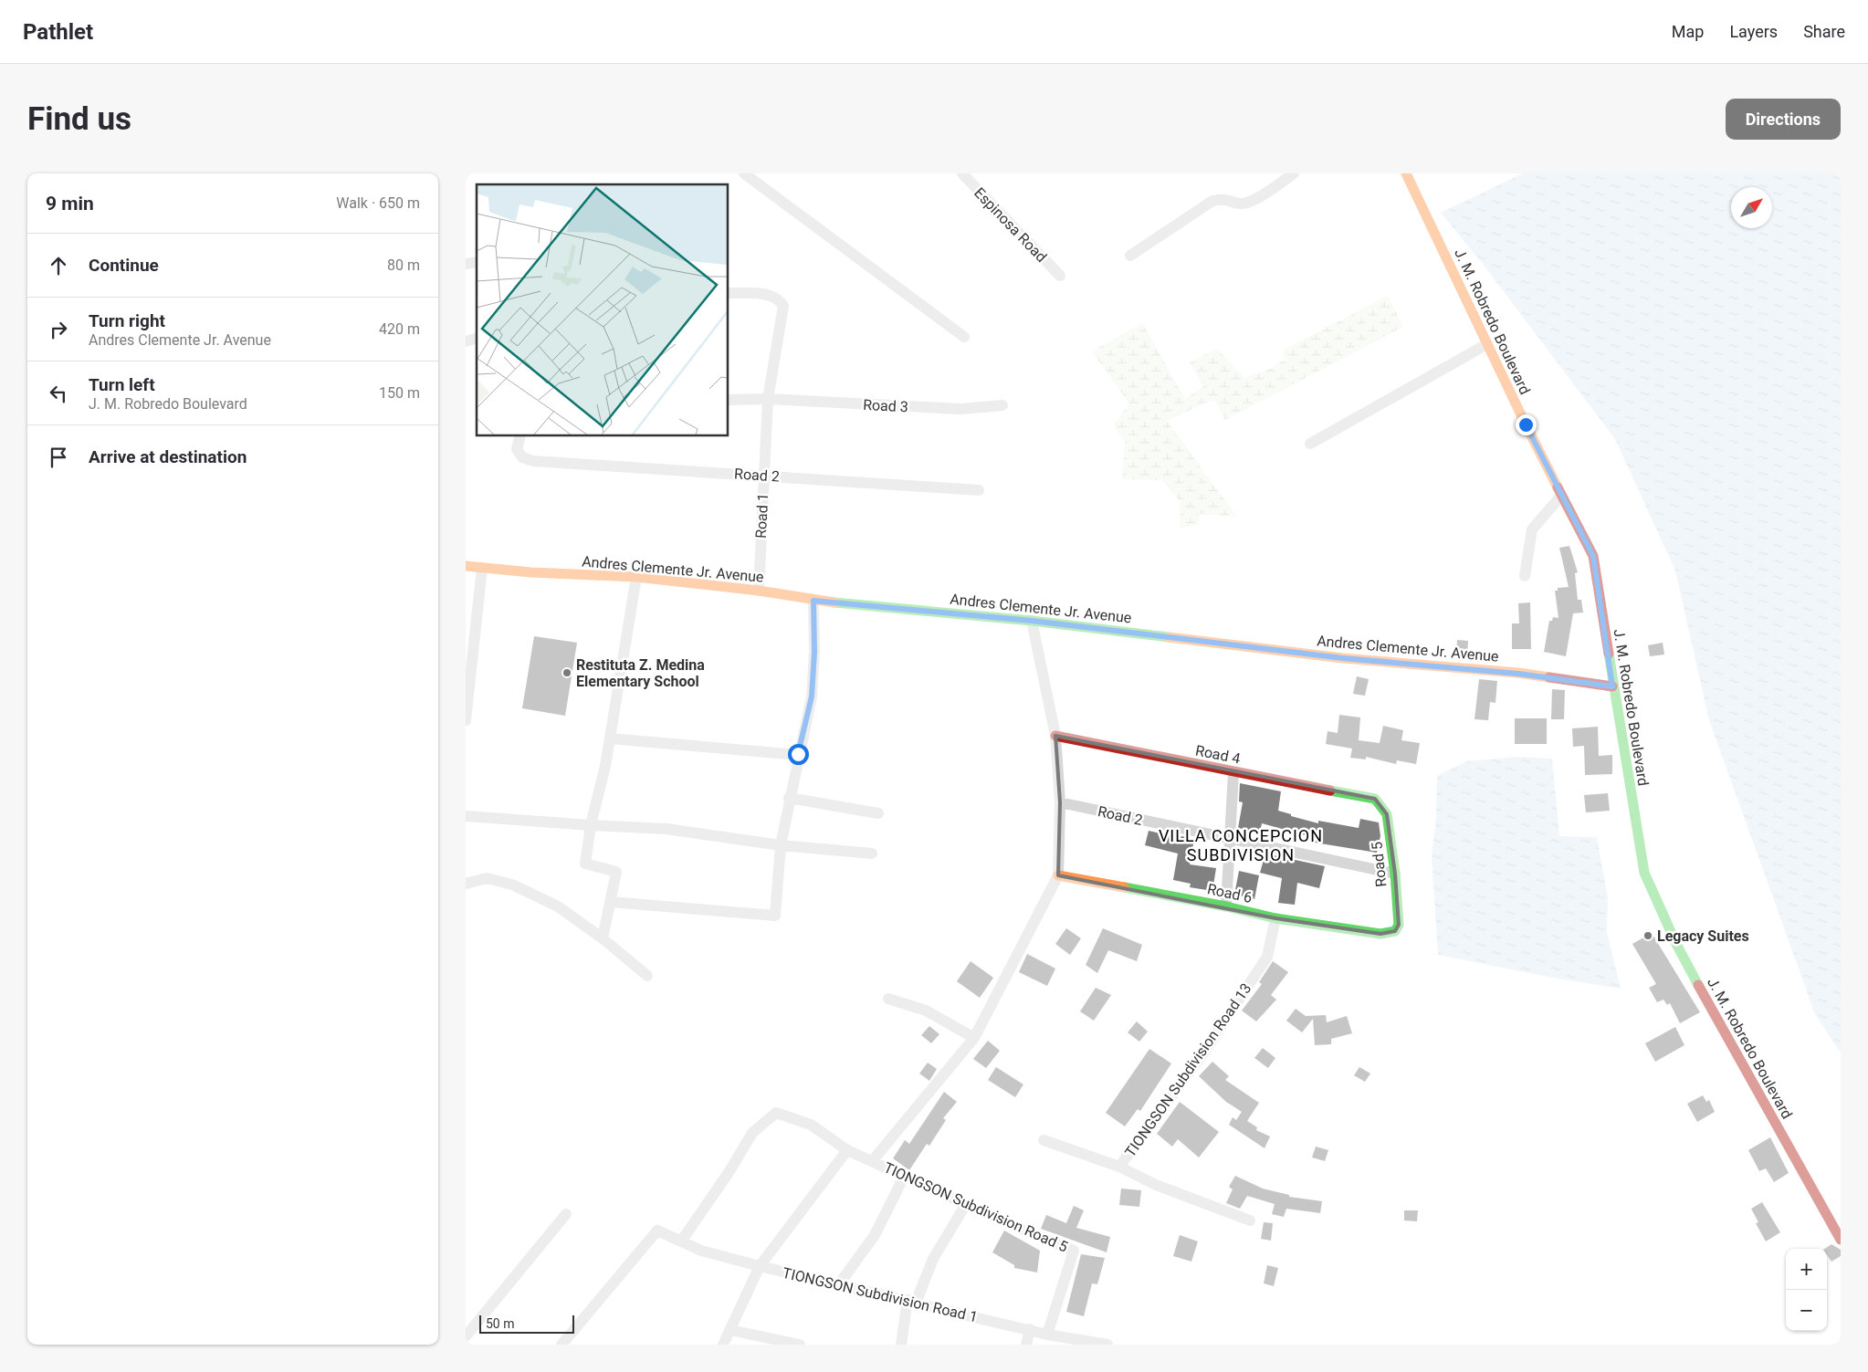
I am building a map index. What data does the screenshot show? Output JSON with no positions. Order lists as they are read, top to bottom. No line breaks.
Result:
{"streets":{"main road":["J. M. Robredo Boulevard","Andres Clemente Jr. Avenue","Road 4","Road 5","Road 6"],"street":["Espinosa Road","Road 3","Road 2","Road 1","TIONGSON Subdivision Road 13","TIONGSON Subdivision Road 5","TIONGSON Subdivision Road 1"]},"crossings":[["J. M. Robredo Boulevard","Andres Clemente Jr. Avenue"],["Road 3","Road 1"],["Road 2","Road 1"],["Road 2","Road 5"],["Road 1","Andres Clemente Jr. Avenue"],["Road 4","Road 5"],["Road 5","Road 6"],["Road 6","TIONGSON Subdivision Road 13"],["TIONGSON Subdivision Road 5","TIONGSON Subdivision Road 1"]],"districts":["VILLA CONCEPCION SUBDIVISION"],"places":["Restituta Z. Medina Elementary School","Legacy Suites"],"scale_bar":"50 m","north":"top right","page":{"header":"Pathlet","nav":["Map","Layers","Share"],"buttons":"Directions","title":"Find us","heading":["9 min","Walk · 650 m"],"list":[["Continue","80 m"],["Turn right","Andres Clemente Jr. Avenue","420 m"],["Turn left","J. M. Robredo Boulevard","150 m"],"Arrive at destination"],"map_buttons":["+","−"],"scale":"50 m"}}
